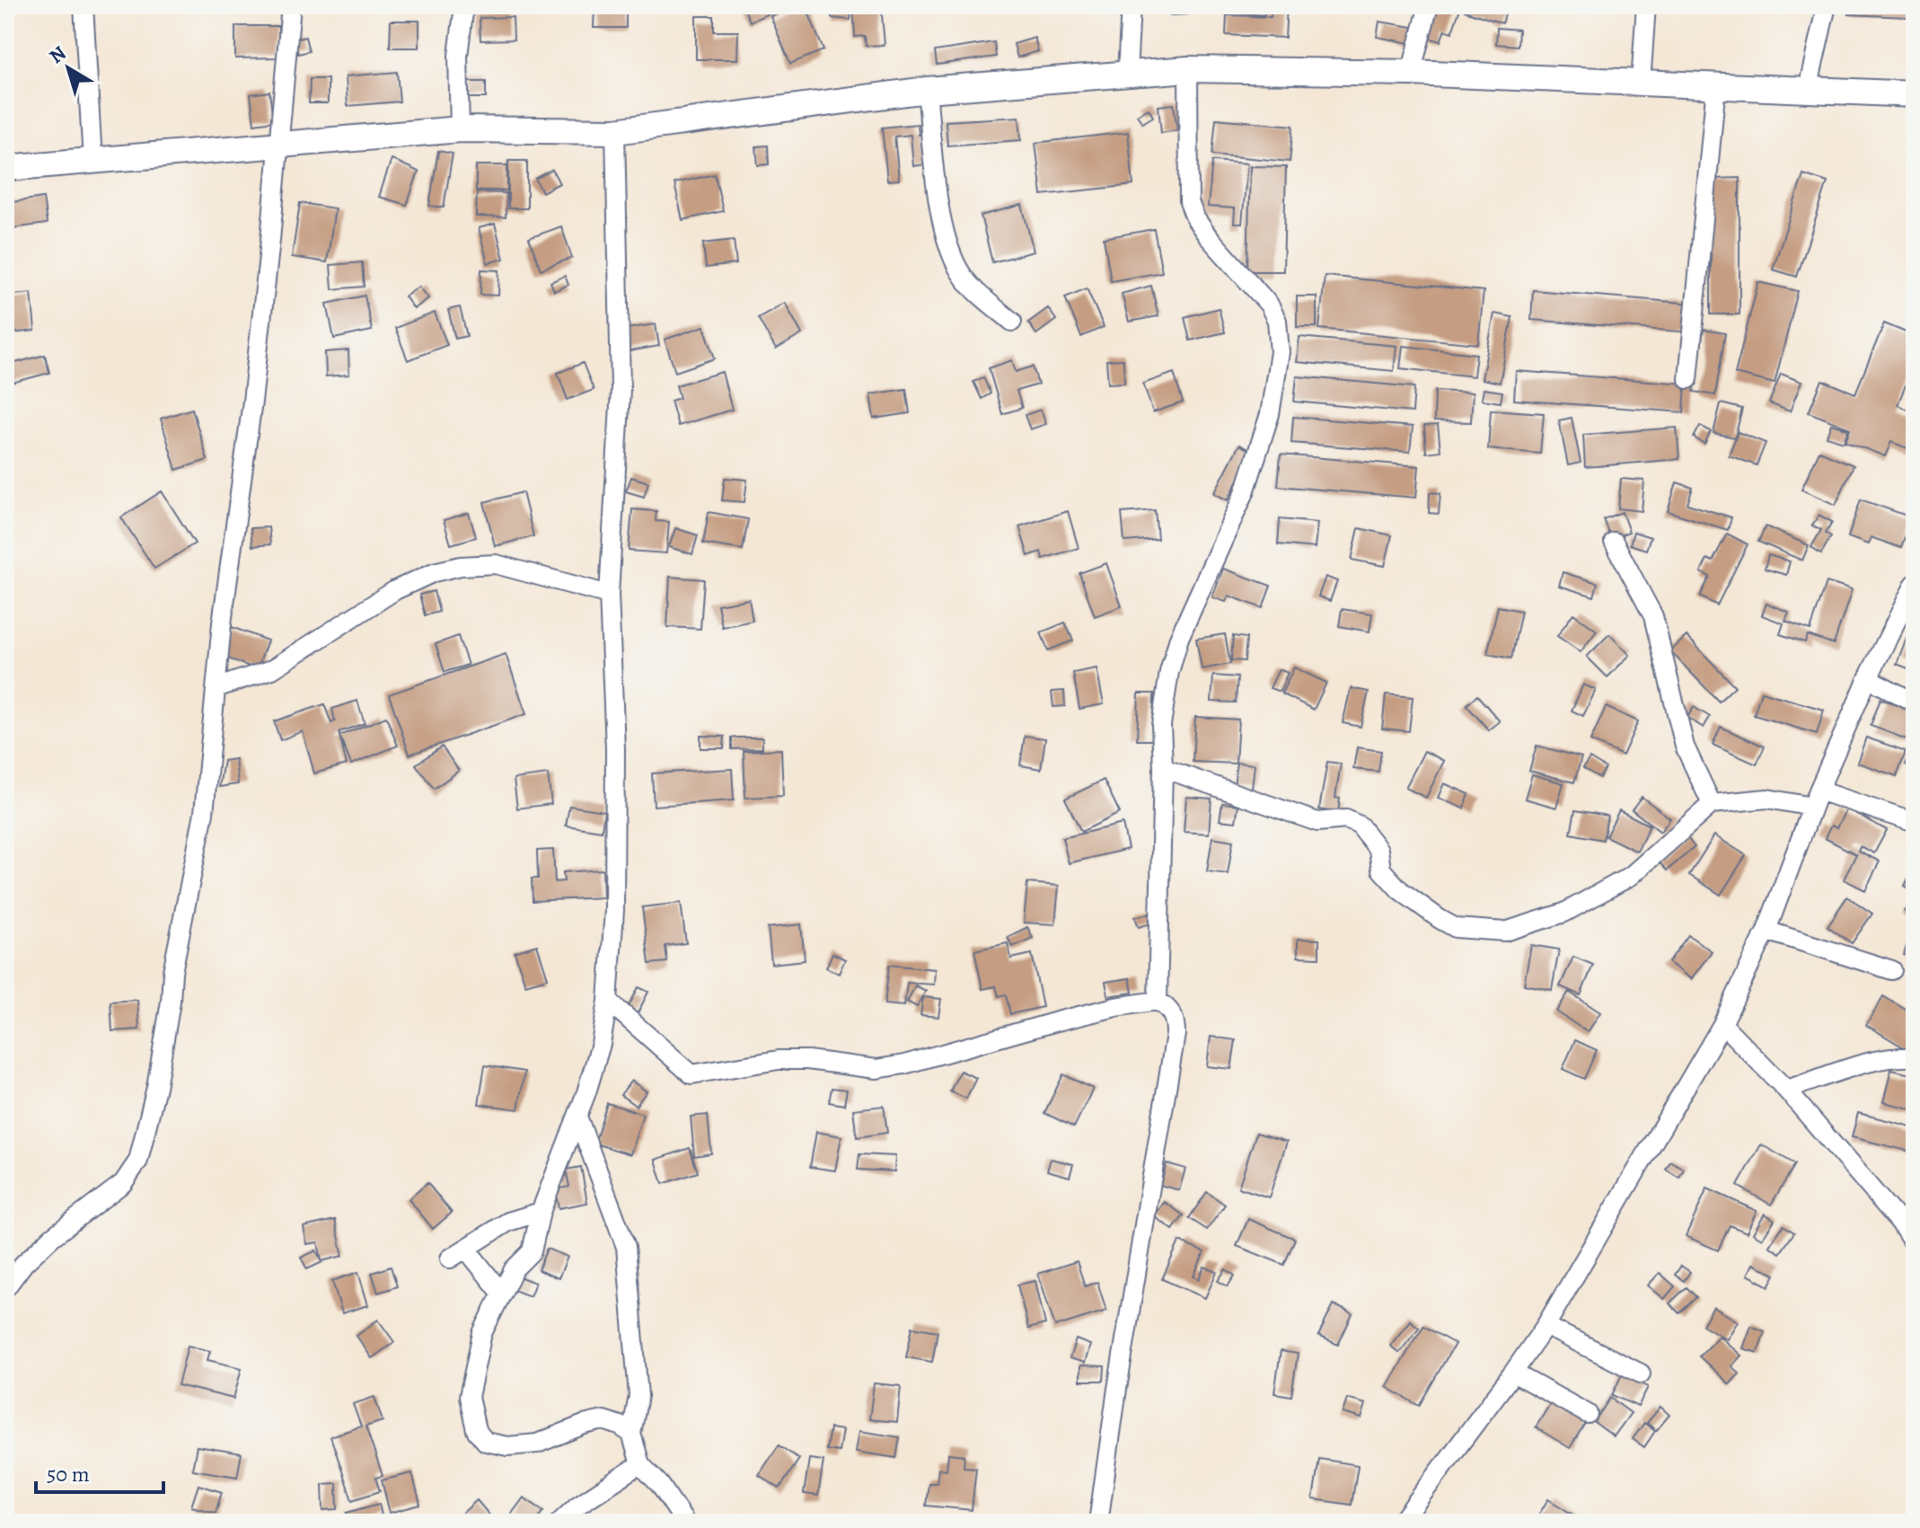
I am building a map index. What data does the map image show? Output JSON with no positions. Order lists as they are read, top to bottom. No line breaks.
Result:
{"scale_bar":"50 m","north":"top left"}
